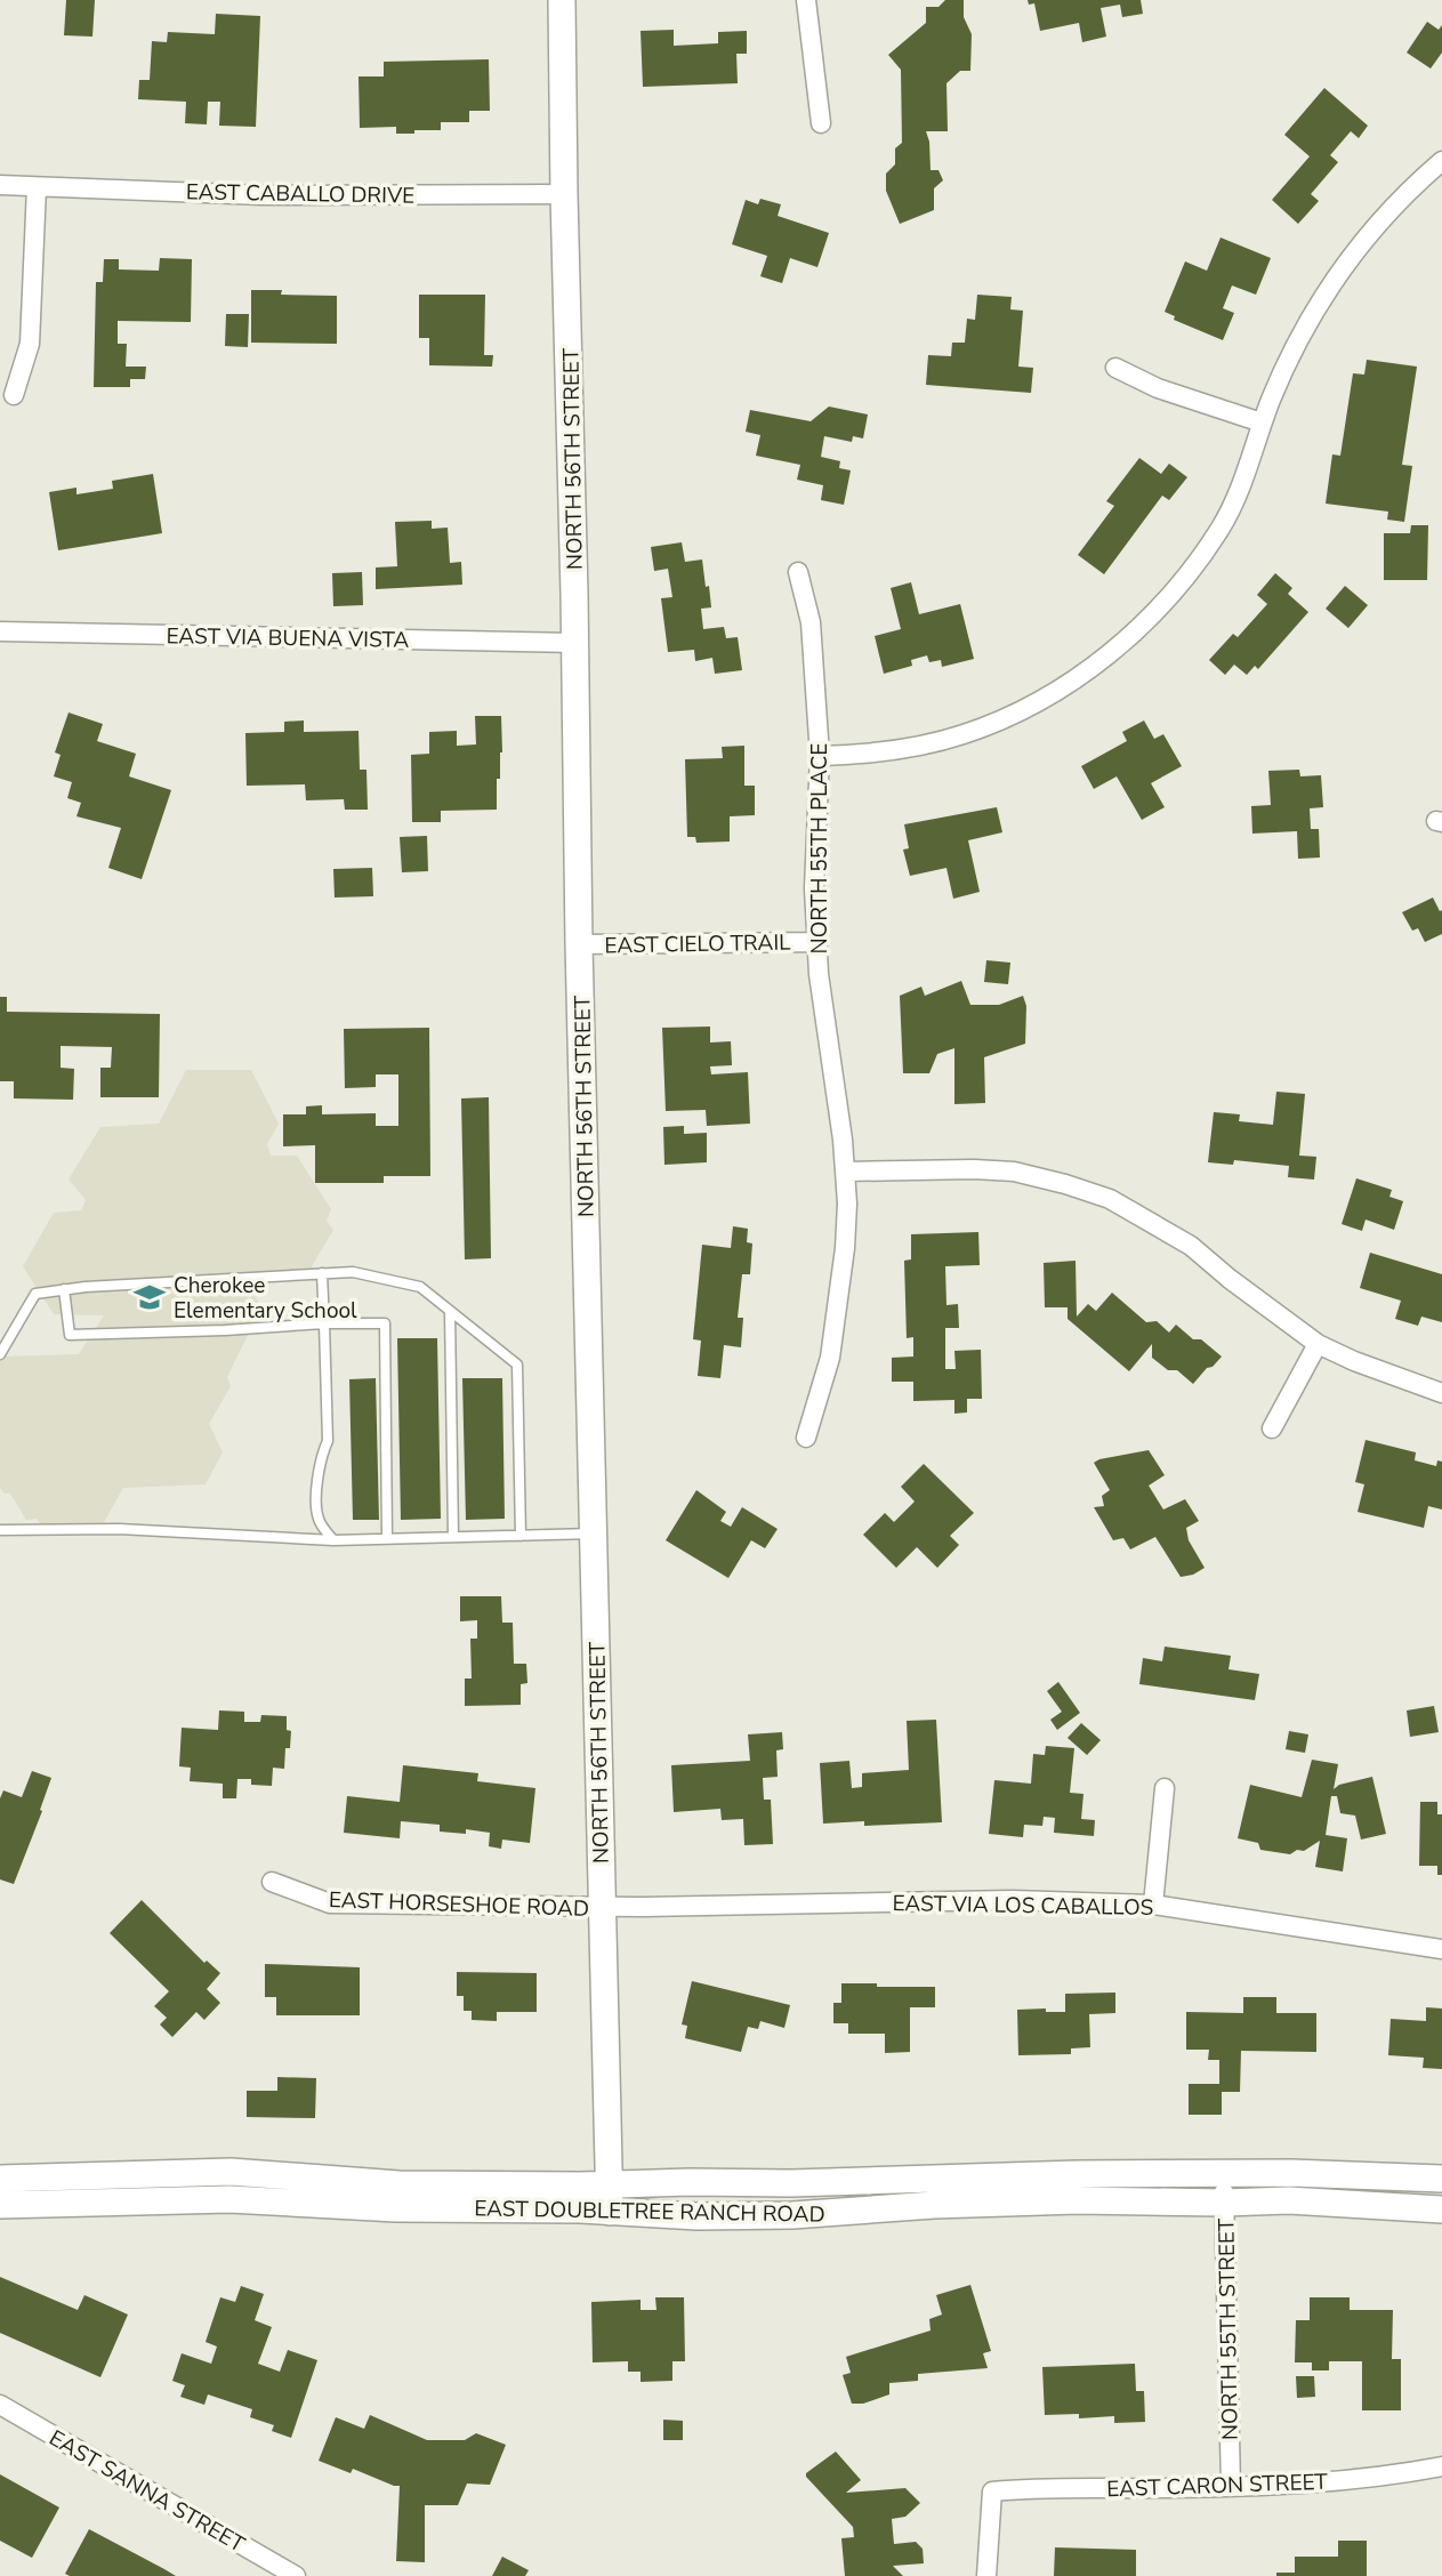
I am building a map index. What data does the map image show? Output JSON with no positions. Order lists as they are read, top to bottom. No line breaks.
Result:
{"streets":{"main road":["NORTH 56TH STREET","EAST DOUBLETREE RANCH ROAD"],"street":["EAST CABALLO DRIVE","EAST VIA BUENA VISTA","NORTH 55TH PLACE","EAST CIELO TRAIL","EAST HORSESHOE ROAD","EAST VIA LOS CABALLOS","NORTH 55TH STREET","EAST CARON STREET","EAST SANNA STREET"]},"crossings":[["EAST CABALLO DRIVE","NORTH 56TH STREET"],["NORTH 56TH STREET","EAST VIA BUENA VISTA"],["NORTH 56TH STREET","EAST CIELO TRAIL"],["NORTH 56TH STREET","EAST HORSESHOE ROAD"],["NORTH 56TH STREET","EAST VIA LOS CABALLOS"],["NORTH 56TH STREET","EAST DOUBLETREE RANCH ROAD"],["NORTH 55TH PLACE","EAST CIELO TRAIL"],["EAST HORSESHOE ROAD","EAST VIA LOS CABALLOS"],["EAST DOUBLETREE RANCH ROAD","NORTH 55TH STREET"],["NORTH 55TH STREET","EAST CARON STREET"]],"places":{"school or university":["Cherokee Elementary School"]}}
